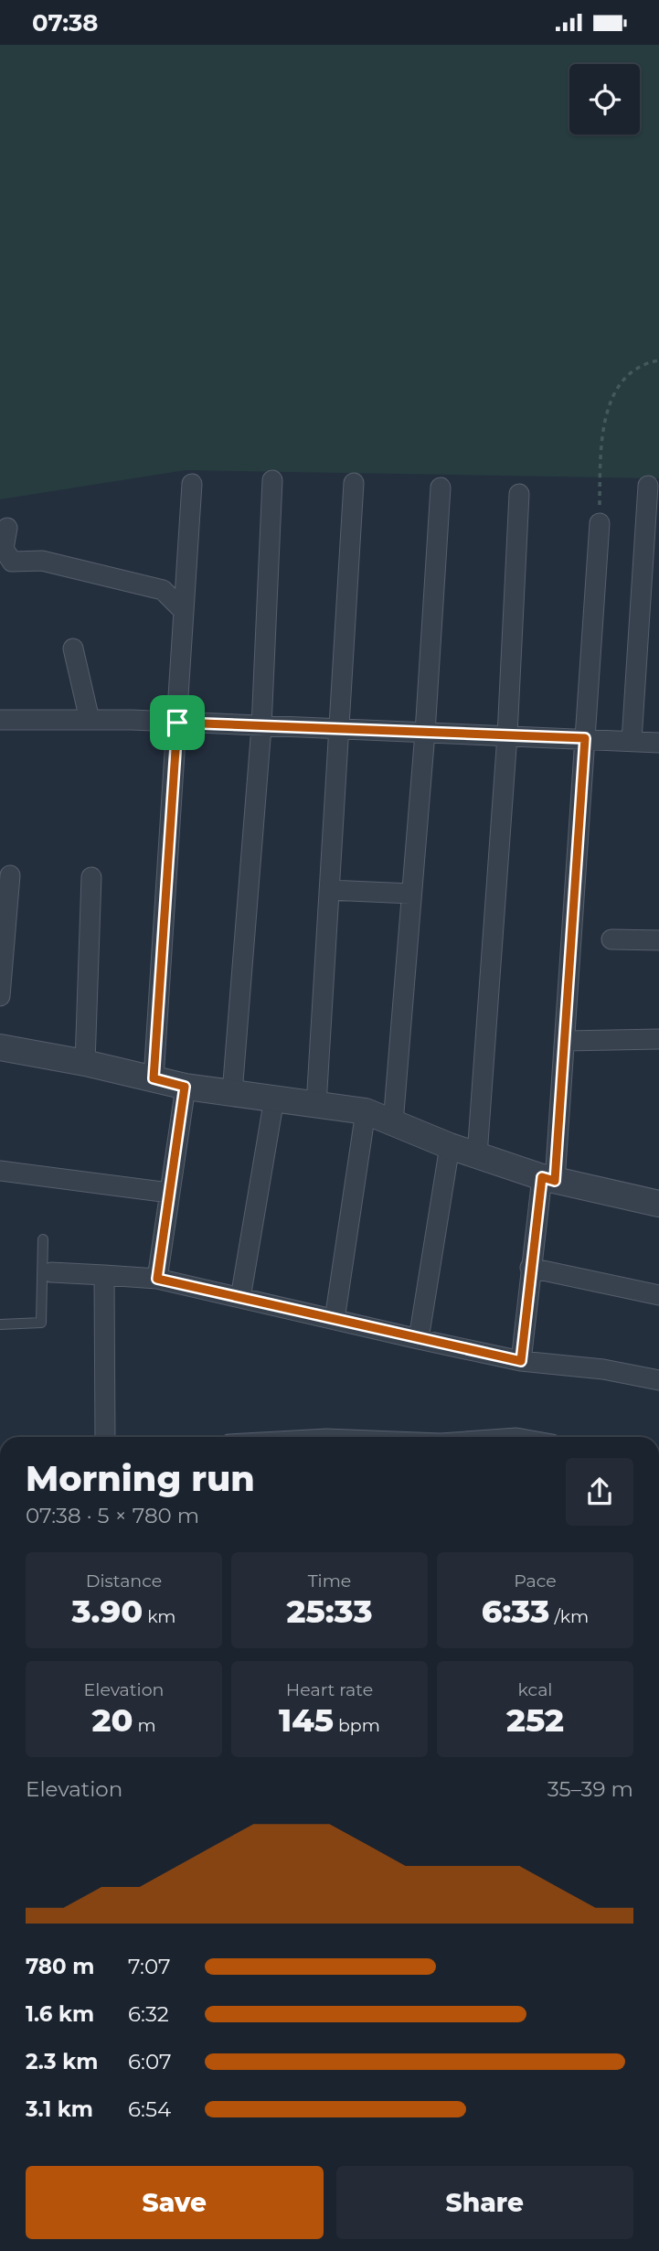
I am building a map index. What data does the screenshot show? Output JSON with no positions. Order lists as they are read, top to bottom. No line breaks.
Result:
{"page":{"status":"07:38","heading":["Morning run","07:38 · 5 × 780 m"],"stats":[["Distance","3.90 km"],["Time","25:33"],["Pace","6:33 /km"],["Elevation","20 m"],["Heart rate","145 bpm"],["kcal","252"]],"chart":["Elevation","35–39 m"],"list":[{"name":"780 m","note":"7:07"},{"name":"1.6 km","note":"6:32"},{"name":"2.3 km","note":"6:07"},{"name":"3.1 km","note":"6:54"}],"buttons":["Save","Share"]}}
